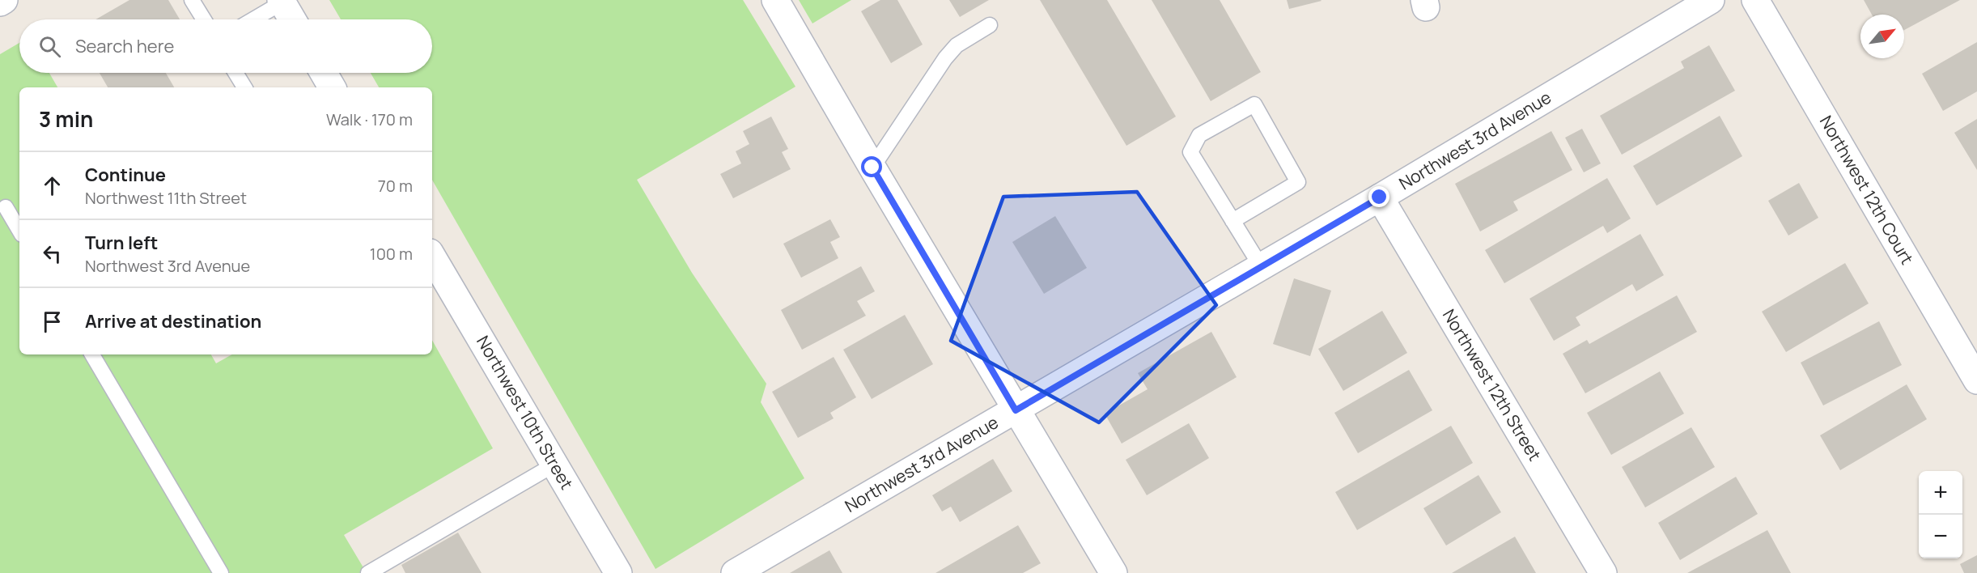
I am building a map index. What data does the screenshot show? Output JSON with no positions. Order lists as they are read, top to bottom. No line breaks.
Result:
{"streets":{"street":["Northwest 3rd Avenue","Northwest 12th Court","Northwest 12th Street","Northwest 10th Street"]},"crossings":[["Northwest 3rd Avenue","Northwest 12th Street"]],"north":"top right","page":{"search":"Search here","heading":["3 min","Walk · 170 m"],"list":[["Continue","Northwest 11th Street","70 m"],["Turn left","Northwest 3rd Avenue","100 m"],"Arrive at destination"],"map_buttons":["+","−"]}}
